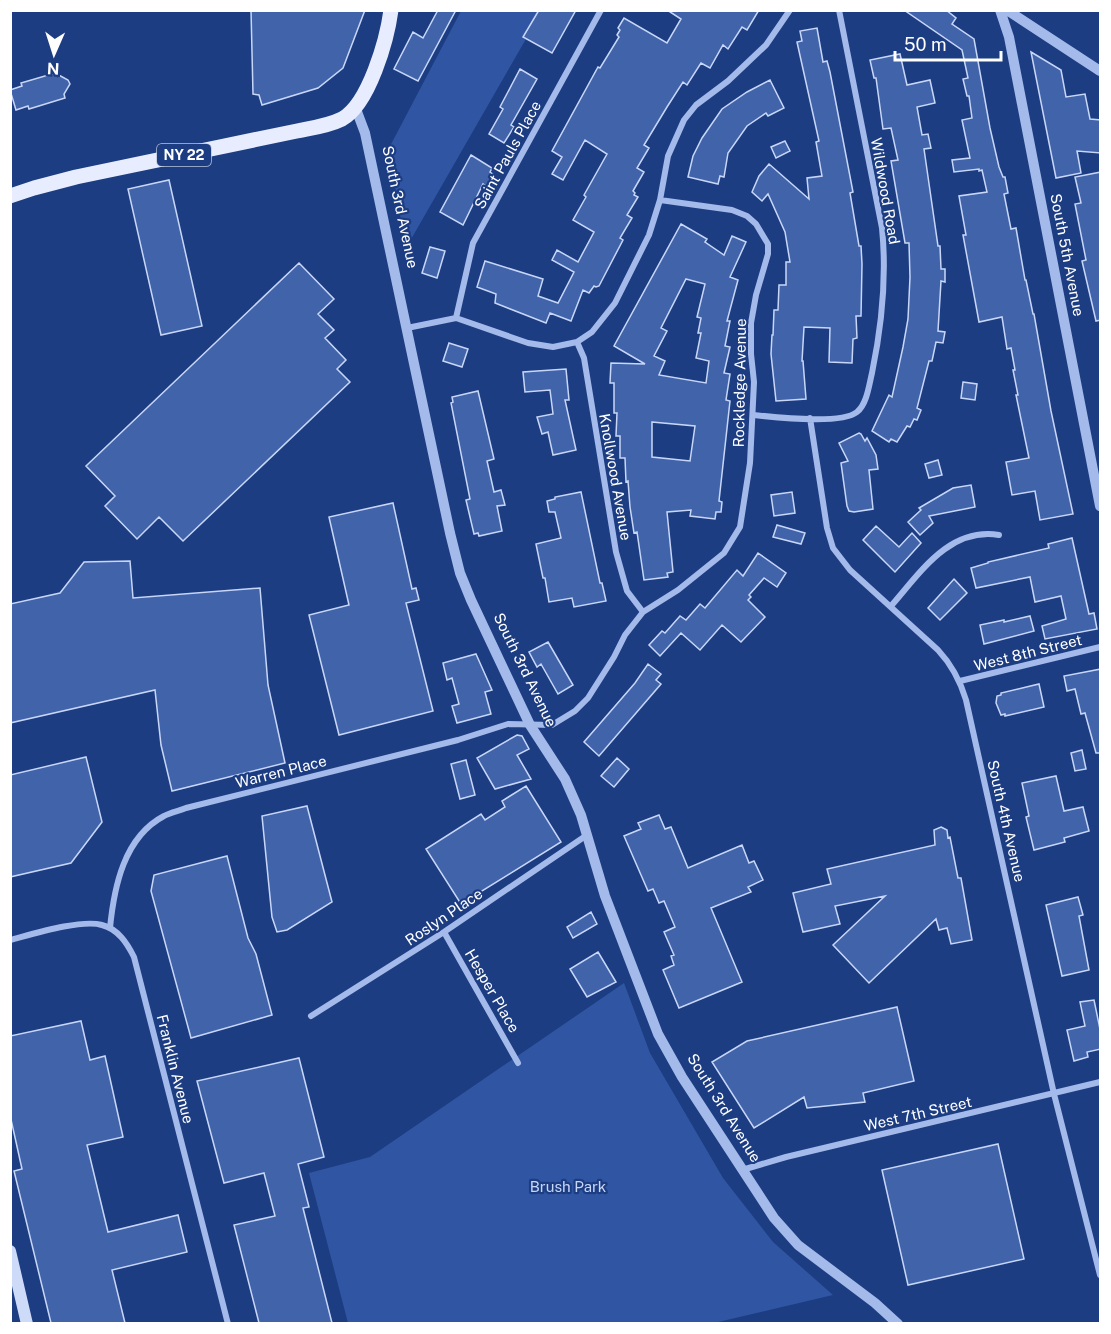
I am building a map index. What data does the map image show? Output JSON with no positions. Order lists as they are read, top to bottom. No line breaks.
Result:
{"streets":{"main road":["NY 22"],"street":["Saint Pauls Place","Wildwood Road","South 3rd Avenue","South 5th Avenue","Rockledge Avenue","Knollwood Avenue","West 8th Street","Warren Place","South 4th Avenue","Roslyn Place","Hesper Place","Franklin Avenue","West 7th Street"]},"crossings":[["NY 22","South 3rd Avenue"],["Wildwood Road","Rockledge Avenue"],["Wildwood Road","South 4th Avenue"],["South 3rd Avenue","Rockledge Avenue"],["South 3rd Avenue","Warren Place"],["South 3rd Avenue","Roslyn Place"],["South 3rd Avenue","West 7th Street"],["Rockledge Avenue","Knollwood Avenue"],["Rockledge Avenue","Warren Place"],["West 8th Street","South 4th Avenue"],["Warren Place","Franklin Avenue"],["South 4th Avenue","West 7th Street"],["Roslyn Place","Hesper Place"]],"parks":["Brush Park"],"scale_bar":"50 m","north":"bottom"}
